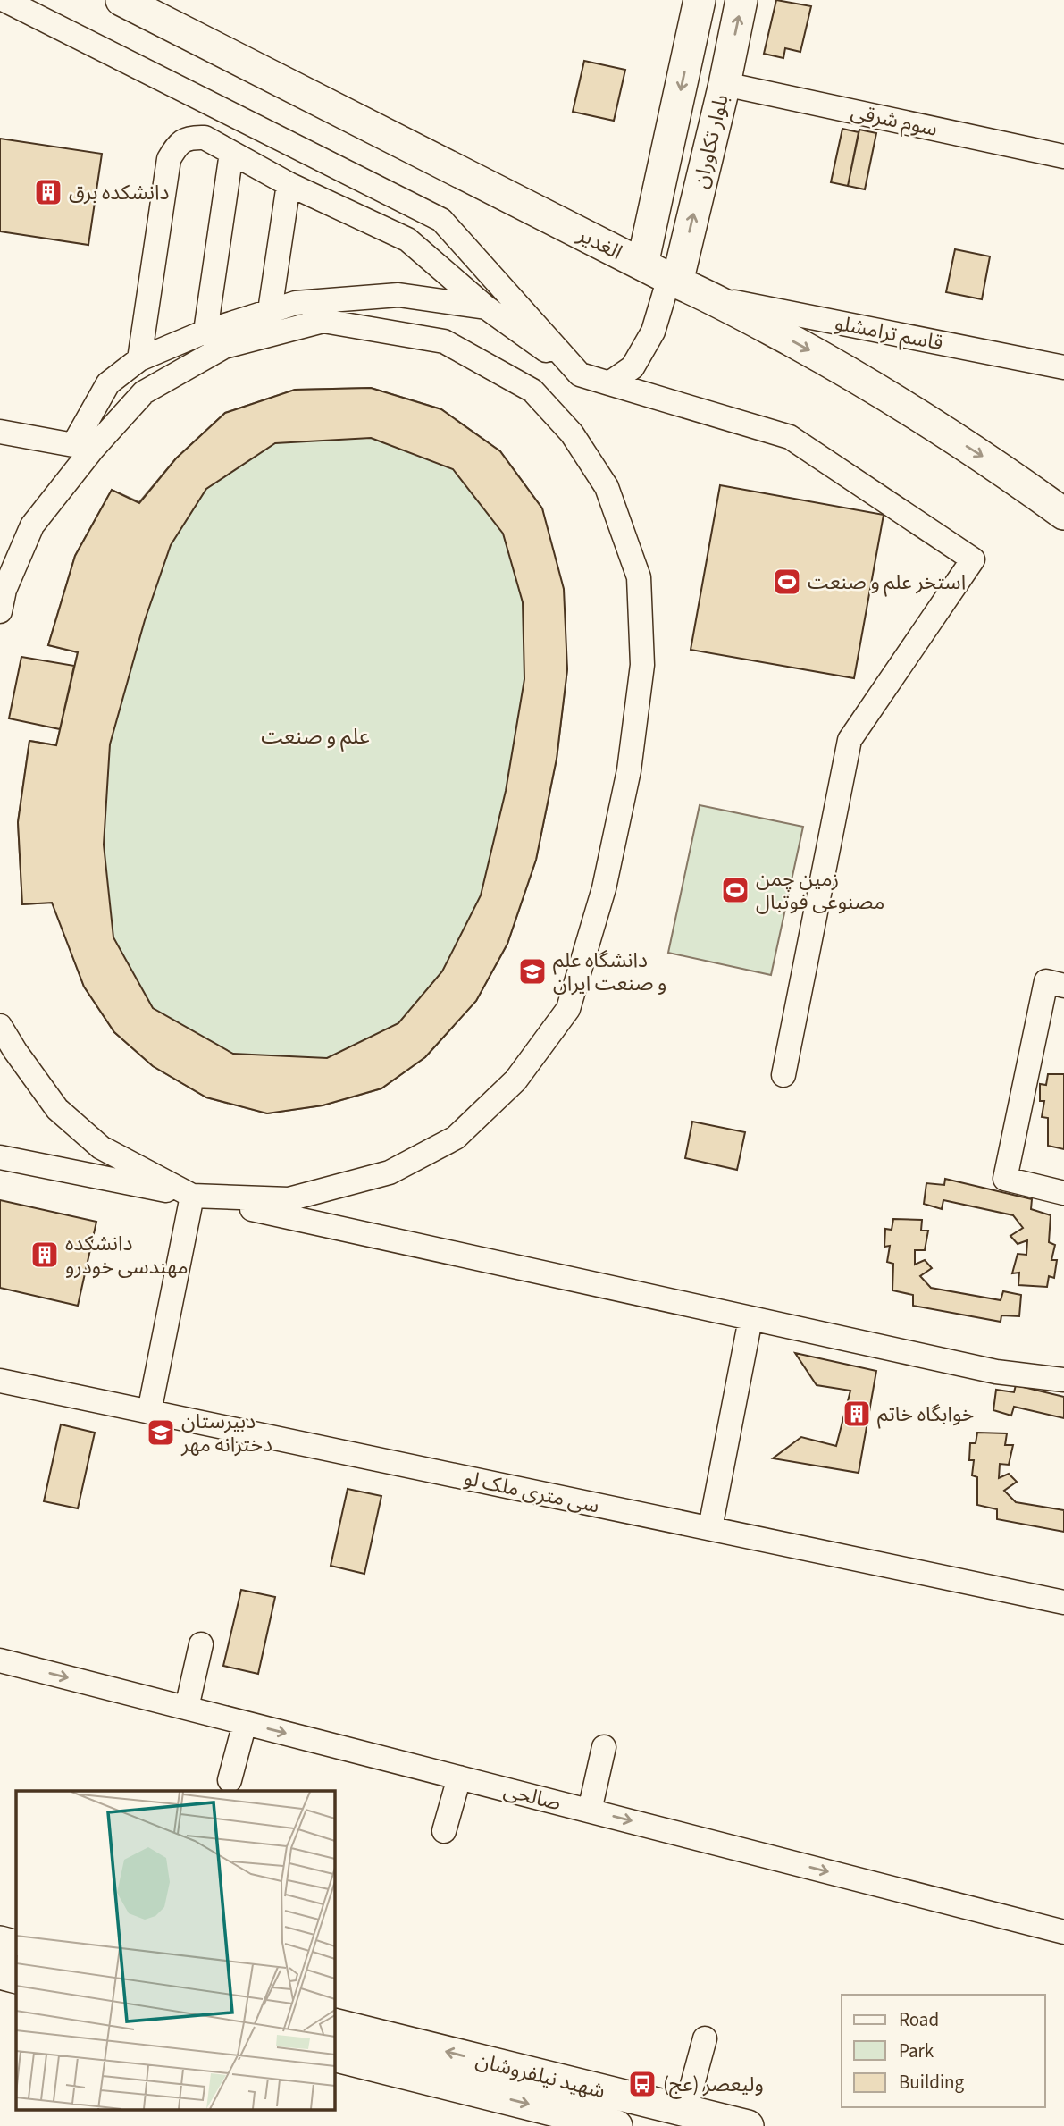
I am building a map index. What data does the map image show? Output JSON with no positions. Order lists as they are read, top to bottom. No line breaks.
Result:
{"streets":{"main road":["بلوار تکاوران","الغدیر","شهید نیلفروشان"],"street":["سوم شرقی","قاسم ترامشلو","سی متری ملک لو","صالحی"]},"crossings":[["سوم شرقی","بلوار تکاوران"],["بلوار تکاوران","الغدیر"],["الغدیر","قاسم ترامشلو"]],"one_way":["الغدیر","صالحی"],"districts":["علم و صنعت"],"places":{"building":["دانشکده برق","دانشکده مهندسی خودرو","خوابگاه خاتم"],"sports":["استخر علم و صنعت","زمین چمن مصنوعی فوتبال"],"school or university":["دانشگاه علم و صنعت ایران","دبیرستان دخترانه مهر"],"bus stop":["ولیعصر (عج)"]},"legend":["Road","Park","Building"]}
